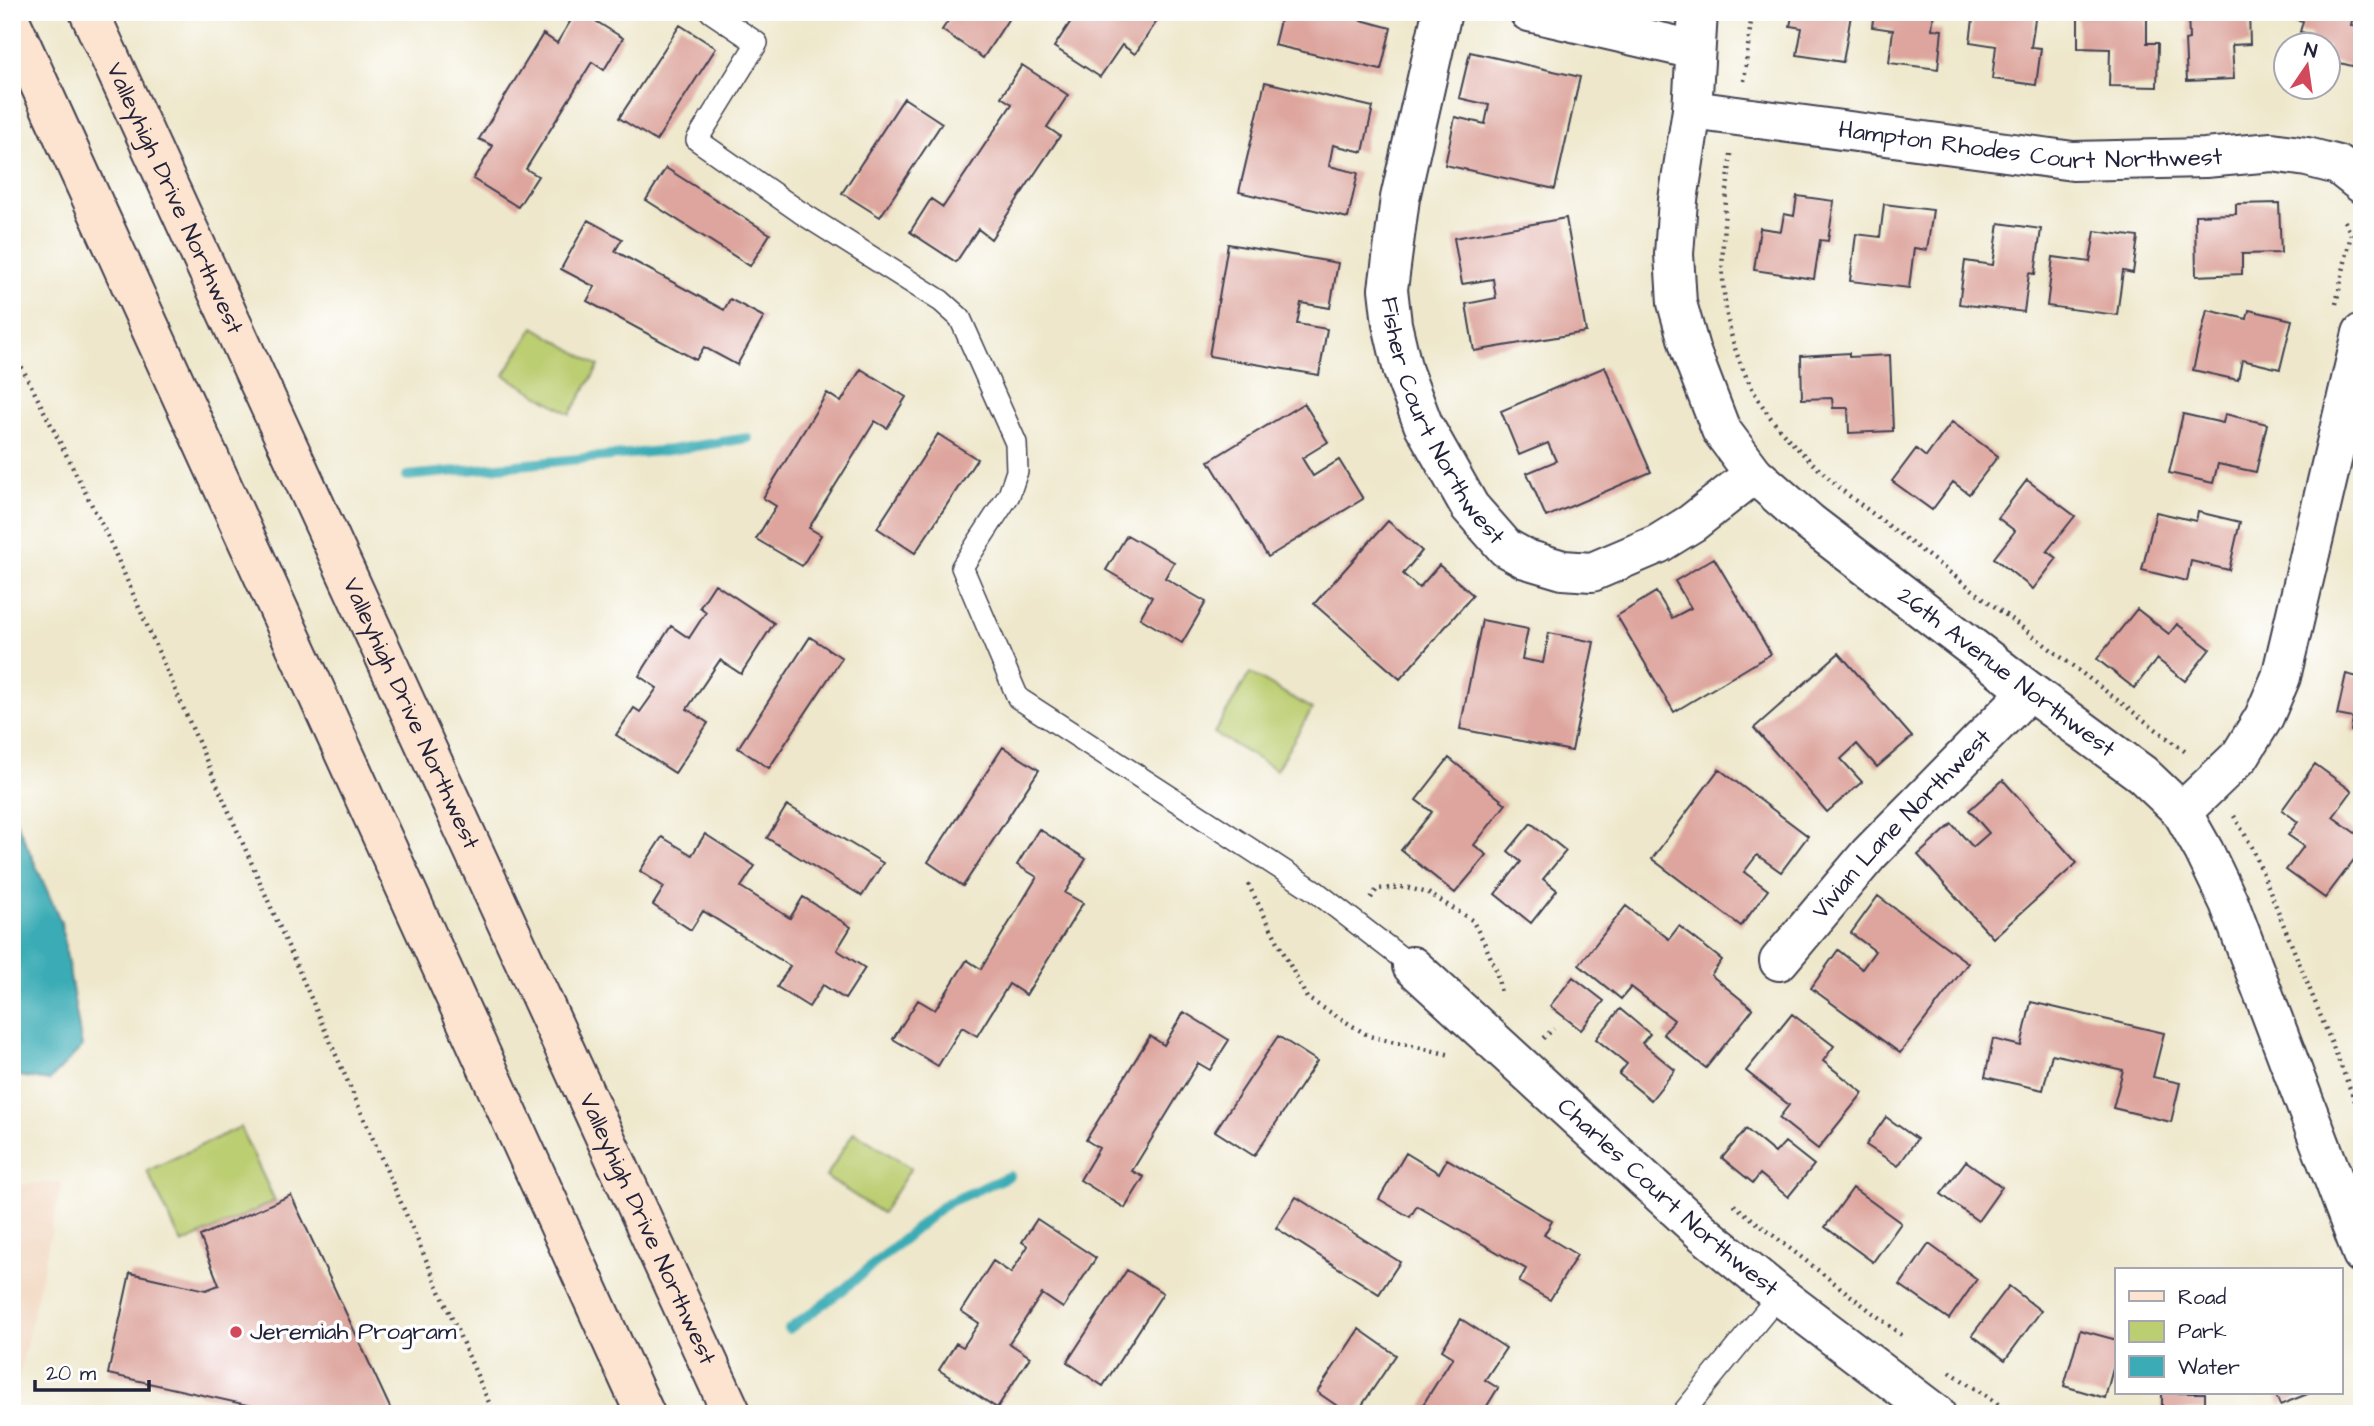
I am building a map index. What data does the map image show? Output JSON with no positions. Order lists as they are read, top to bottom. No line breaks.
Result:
{"streets":{"main road":["Valleyhigh Drive Northwest"],"street":["Hampton Rhodes Court Northwest","Fisher Court Northwest","26th Avenue Northwest","Vivian Lane Northwest","Charles Court Northwest"]},"crossings":[["Hampton Rhodes Court Northwest","26th Avenue Northwest"],["Fisher Court Northwest","26th Avenue Northwest"],["26th Avenue Northwest","Vivian Lane Northwest"]],"places":["Jeremiah Program"],"legend":["Road","Park","Water"],"scale_bar":"20 m","north":"top"}
